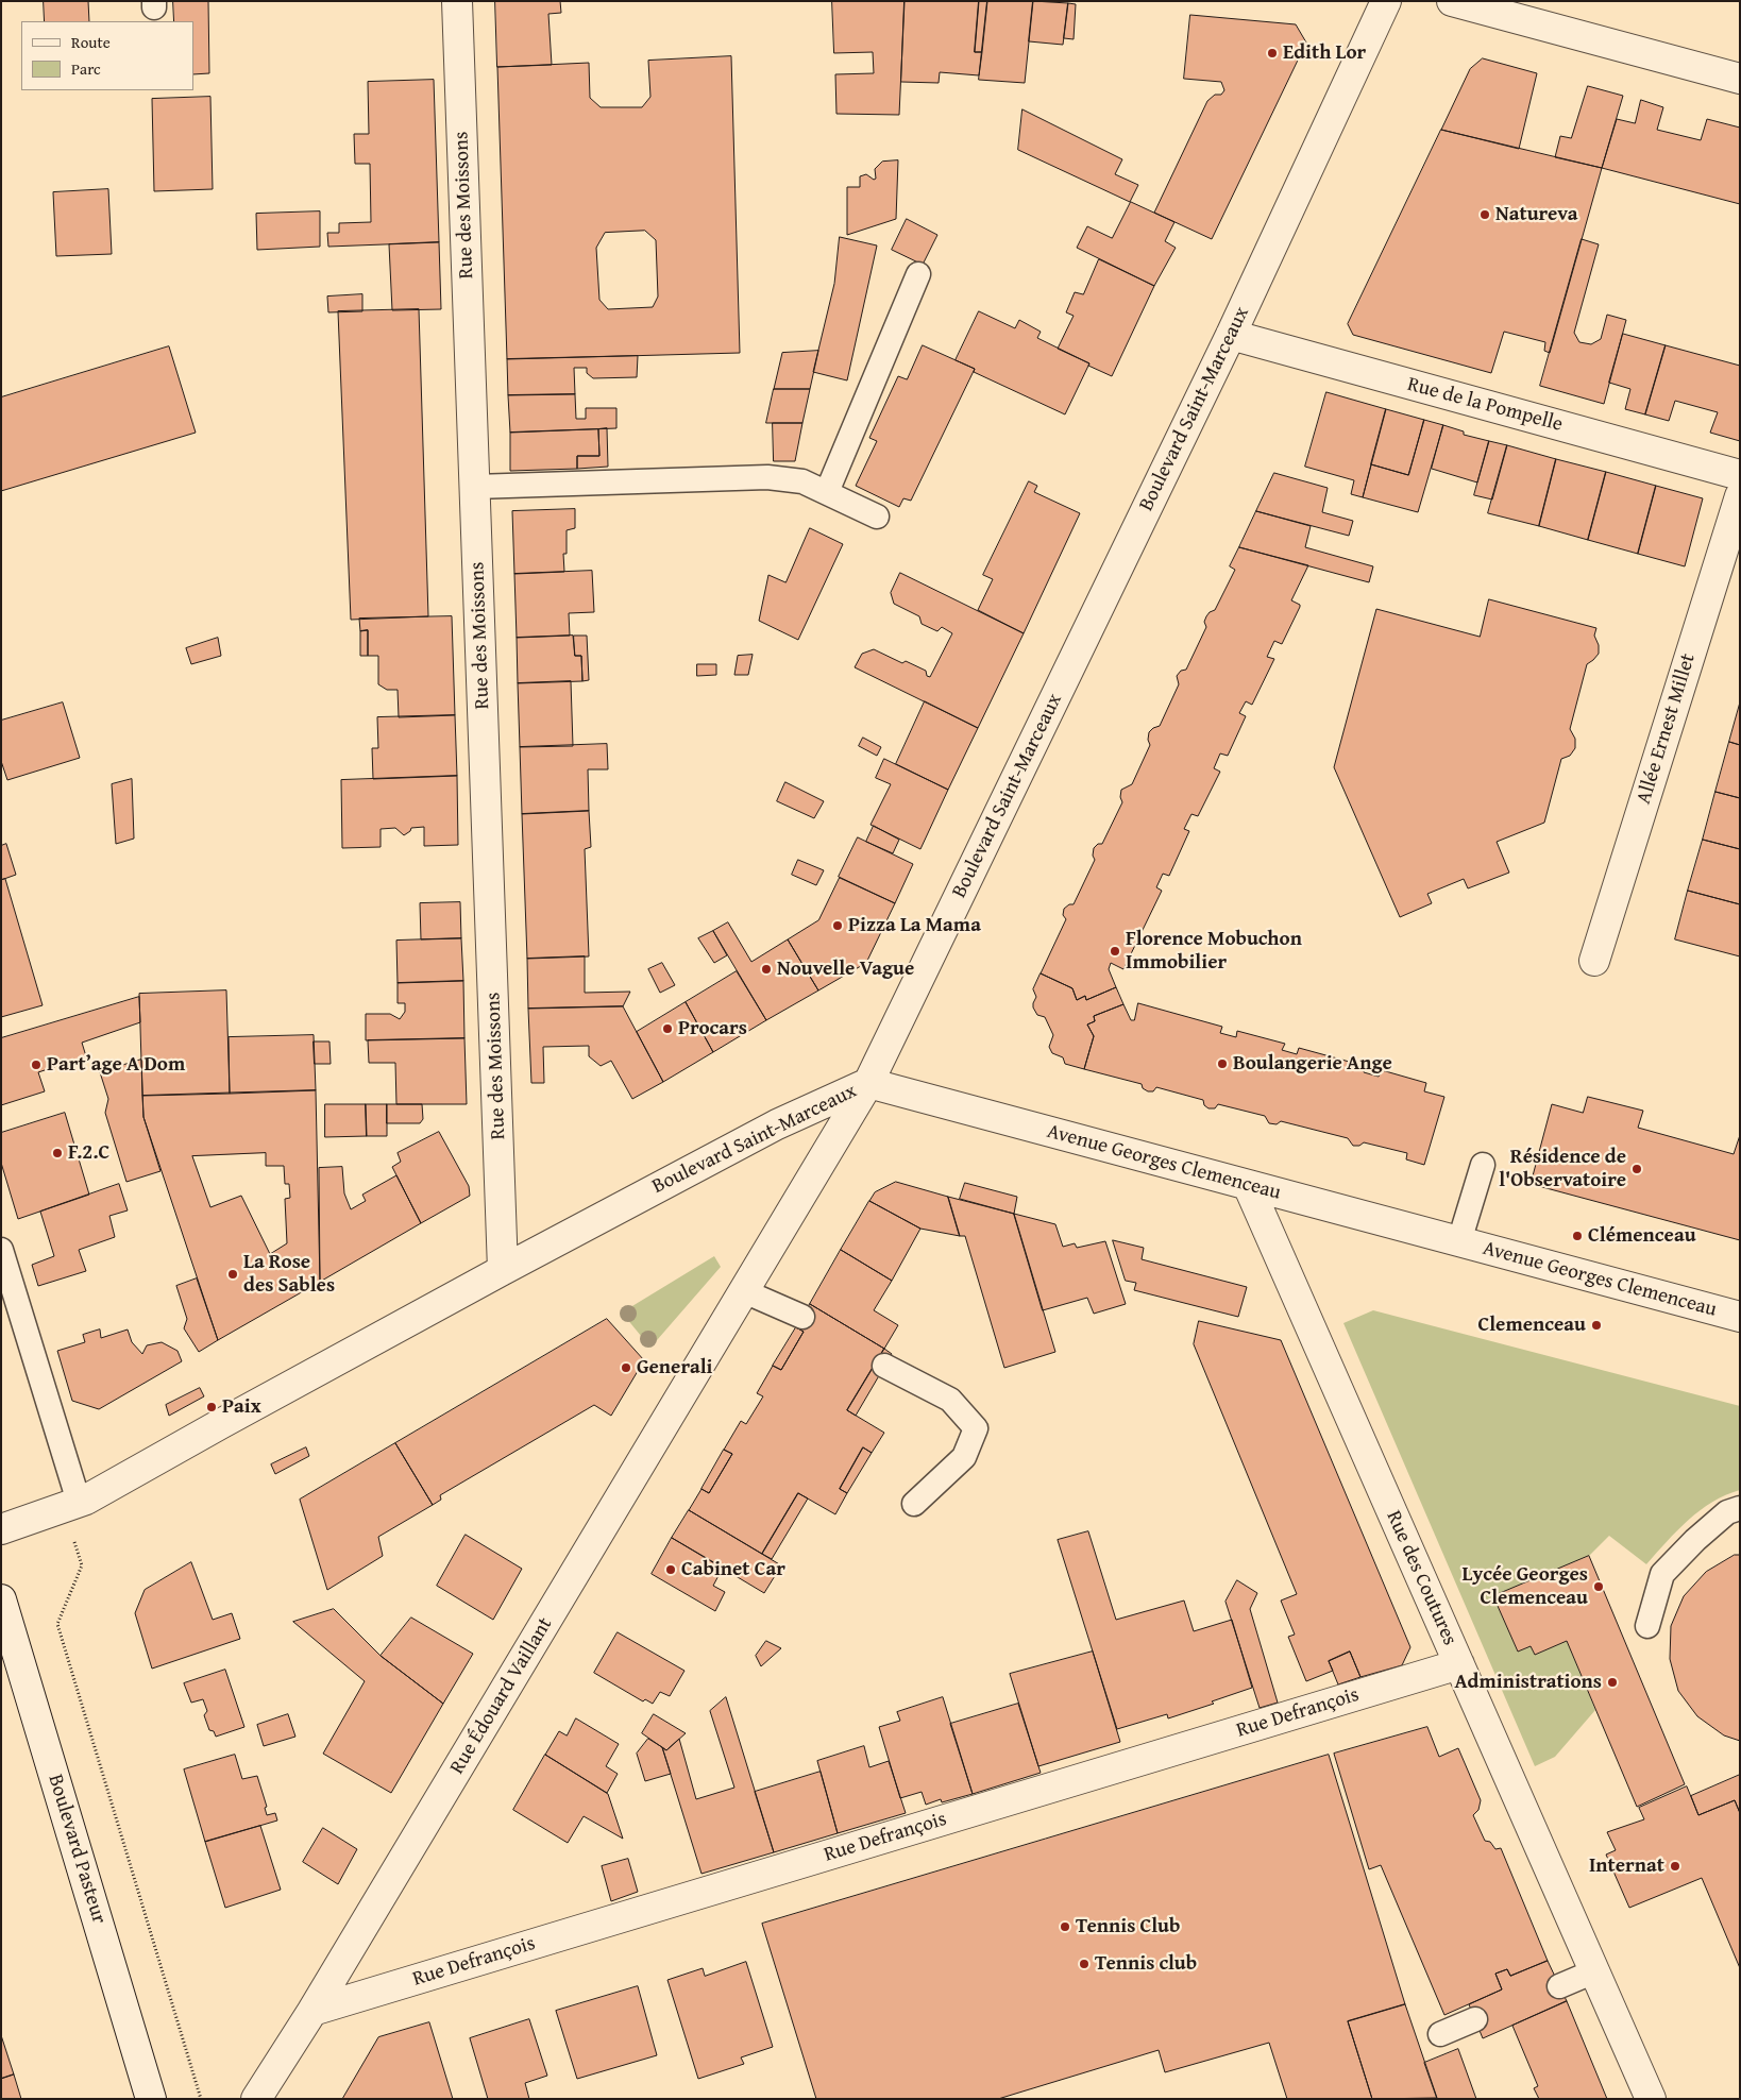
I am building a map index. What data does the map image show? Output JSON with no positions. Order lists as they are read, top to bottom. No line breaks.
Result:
{"streets":{"street":["Rue des Moissons","Rue de la Pompelle","Boulevard Saint-Marceaux","Allée Ernest Millet","Avenue Georges Clemenceau","Rue des Coutures","Rue Édouard Vaillant","Rue Defrançois","Boulevard Pasteur"]},"crossings":[["Rue des Moissons","Boulevard Saint-Marceaux"],["Rue de la Pompelle","Boulevard Saint-Marceaux"],["Boulevard Saint-Marceaux","Avenue Georges Clemenceau"],["Boulevard Saint-Marceaux","Rue Édouard Vaillant"],["Avenue Georges Clemenceau","Rue des Coutures"],["Avenue Georges Clemenceau","Rue Édouard Vaillant"],["Rue des Coutures","Rue Defrançois"],["Rue Édouard Vaillant","Rue Defrançois"]],"places":["Edith Lor","Natureva","Pizza La Mama","Florence Mobuchon Immobilier","Nouvelle Vague","Procars","Boulangerie Ange","Part’age A Dom","F.2.C","Résidence de l'Observatoire","Clémenceau","La Rose des Sables","Clemenceau","Generali","Paix","Cabinet Car","Lycée Georges Clemenceau","Administrations","Internat","Tennis Club","Tennis club"],"legend":["Route","Parc"]}
